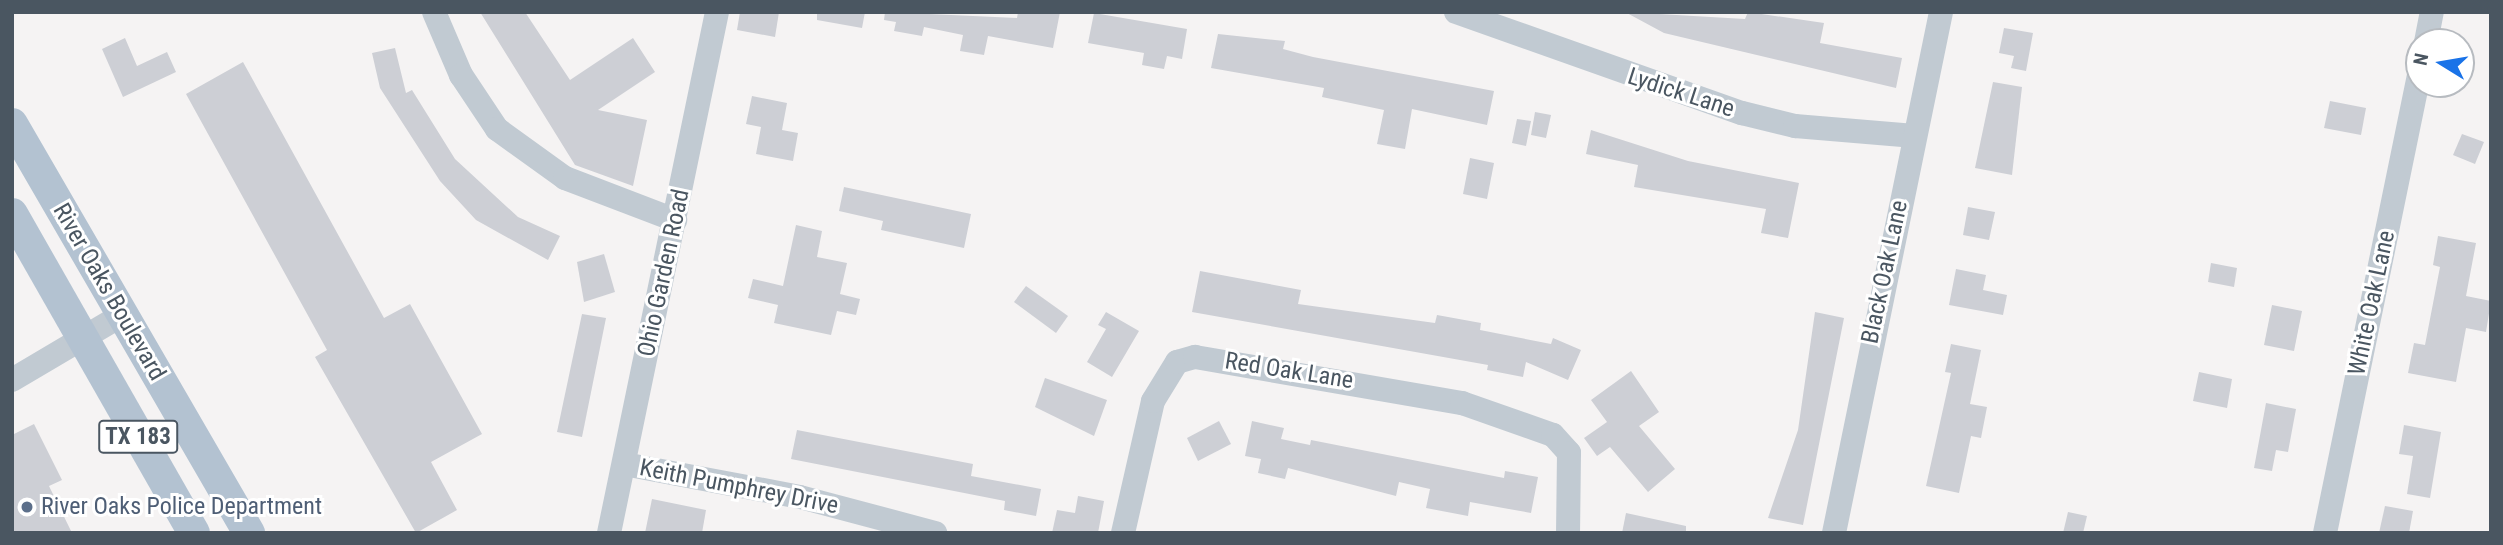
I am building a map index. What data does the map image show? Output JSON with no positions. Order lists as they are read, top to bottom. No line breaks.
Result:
{"streets":{"main road":["River Oaks Boulevard","TX 183"],"street":["Lydick Lane","Black Oak Lane","Ohio Garden Road","White Oak Lane","Red Oak Lane","Keith Pumphrey Drive"]},"crossings":[["Lydick Lane","Black Oak Lane"],["Ohio Garden Road","Keith Pumphrey Drive"]],"places":["River Oaks Police Department"],"north":"left"}
